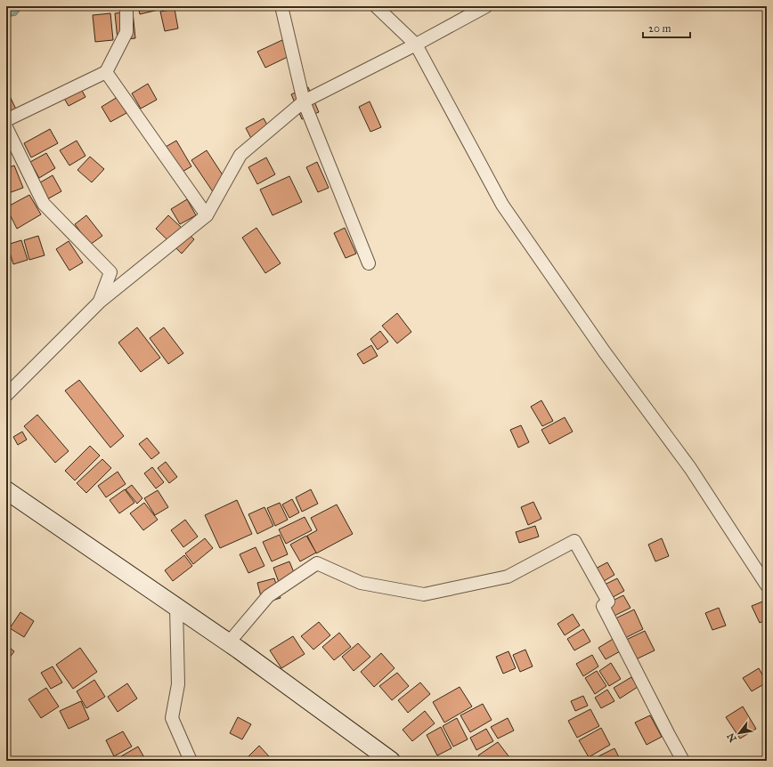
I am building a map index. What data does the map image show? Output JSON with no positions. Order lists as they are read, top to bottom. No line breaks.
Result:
{"scale_bar":"20 m","north":"bottom left"}
